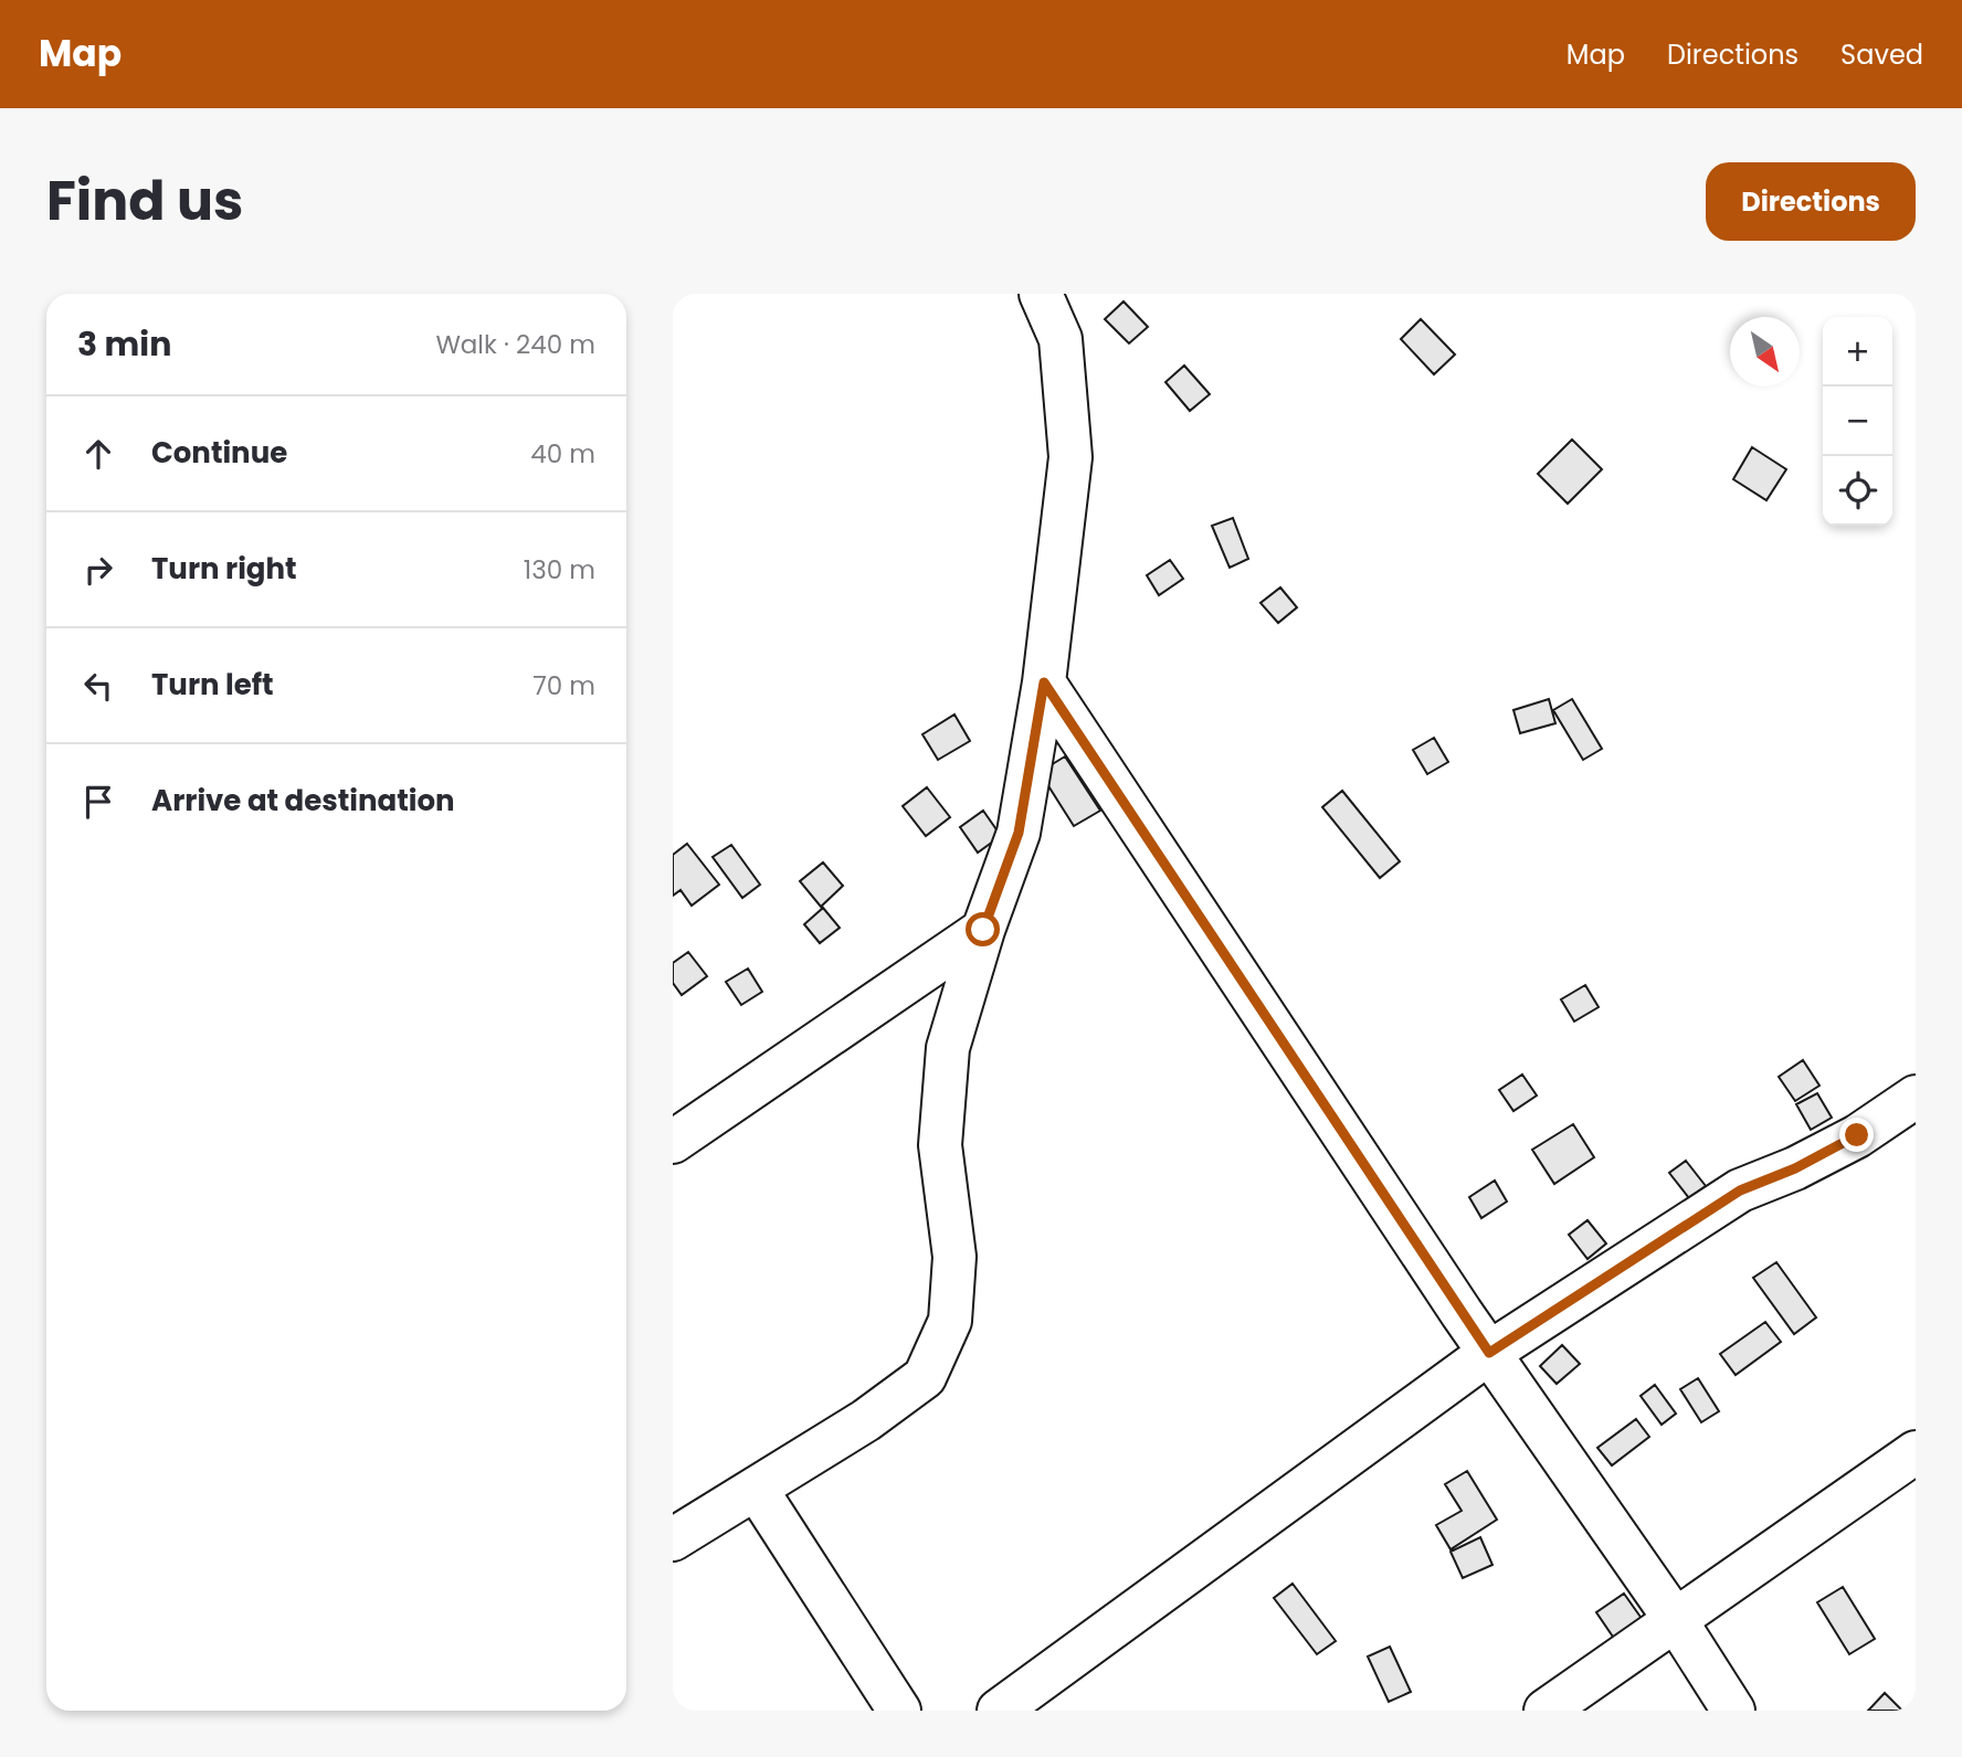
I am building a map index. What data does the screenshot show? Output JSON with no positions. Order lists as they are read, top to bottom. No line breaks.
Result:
{"north":"bottom right","page":{"header":"Map","nav":["Map","Directions","Saved"],"title":"Find us","buttons":"Directions","heading":["3 min","Walk · 240 m"],"map_buttons":["+","−"],"list":[["Continue","40 m"],["Turn right","130 m"],["Turn left","70 m"],"Arrive at destination"]}}
